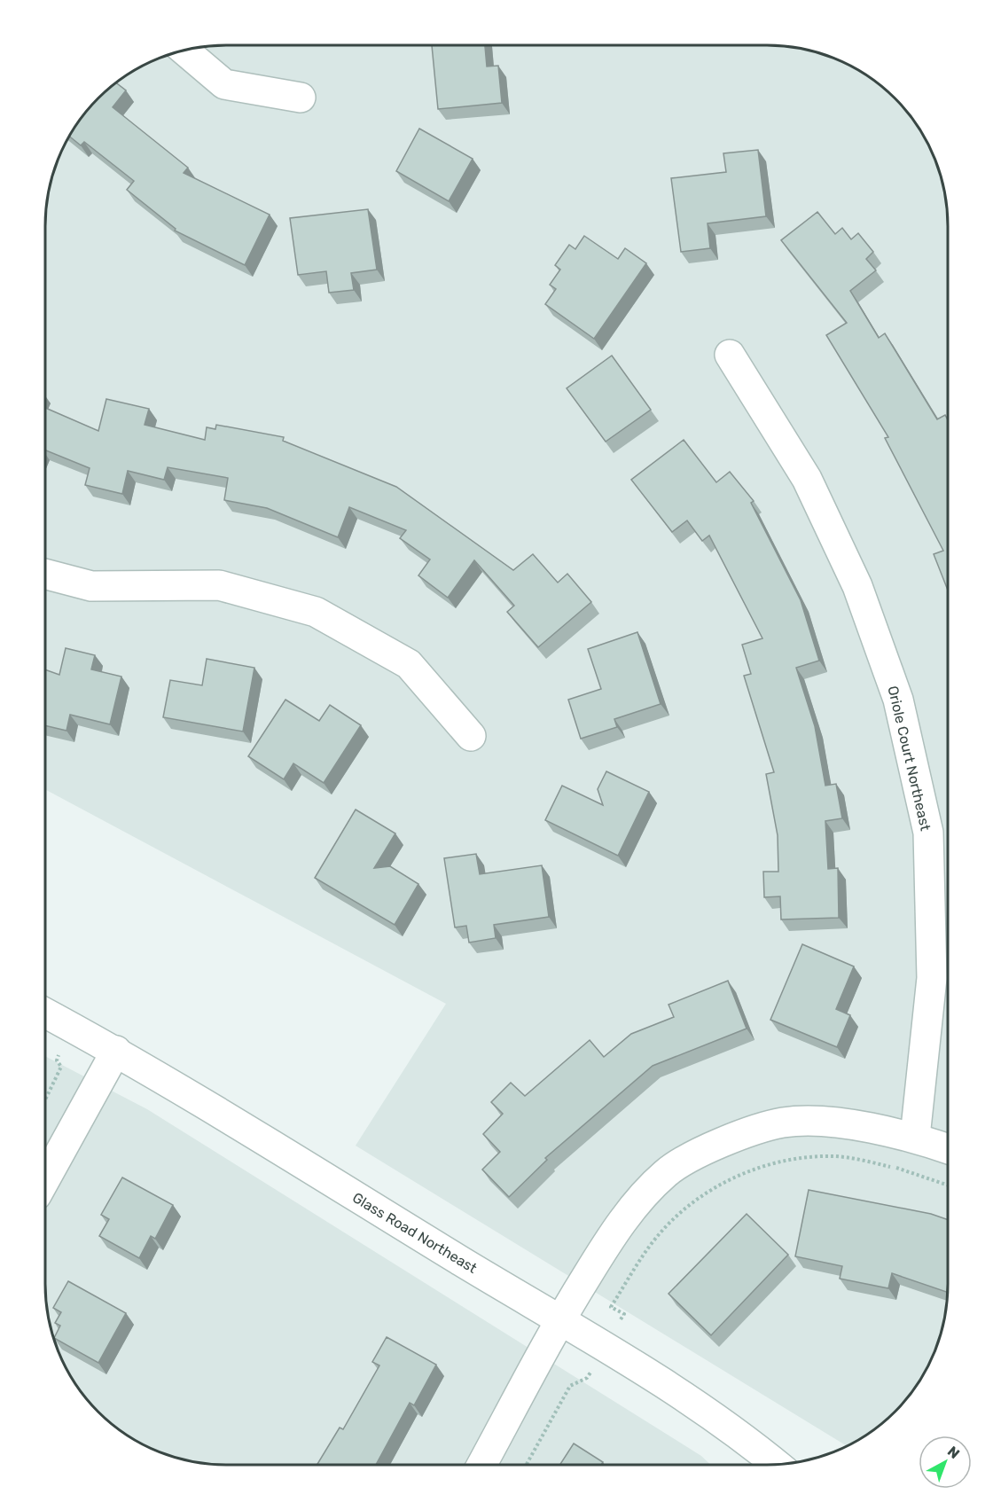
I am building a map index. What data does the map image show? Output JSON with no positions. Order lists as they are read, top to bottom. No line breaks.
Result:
{"streets":{"street":["Oriole Court Northeast","Glass Road Northeast"]},"north":"top right"}
